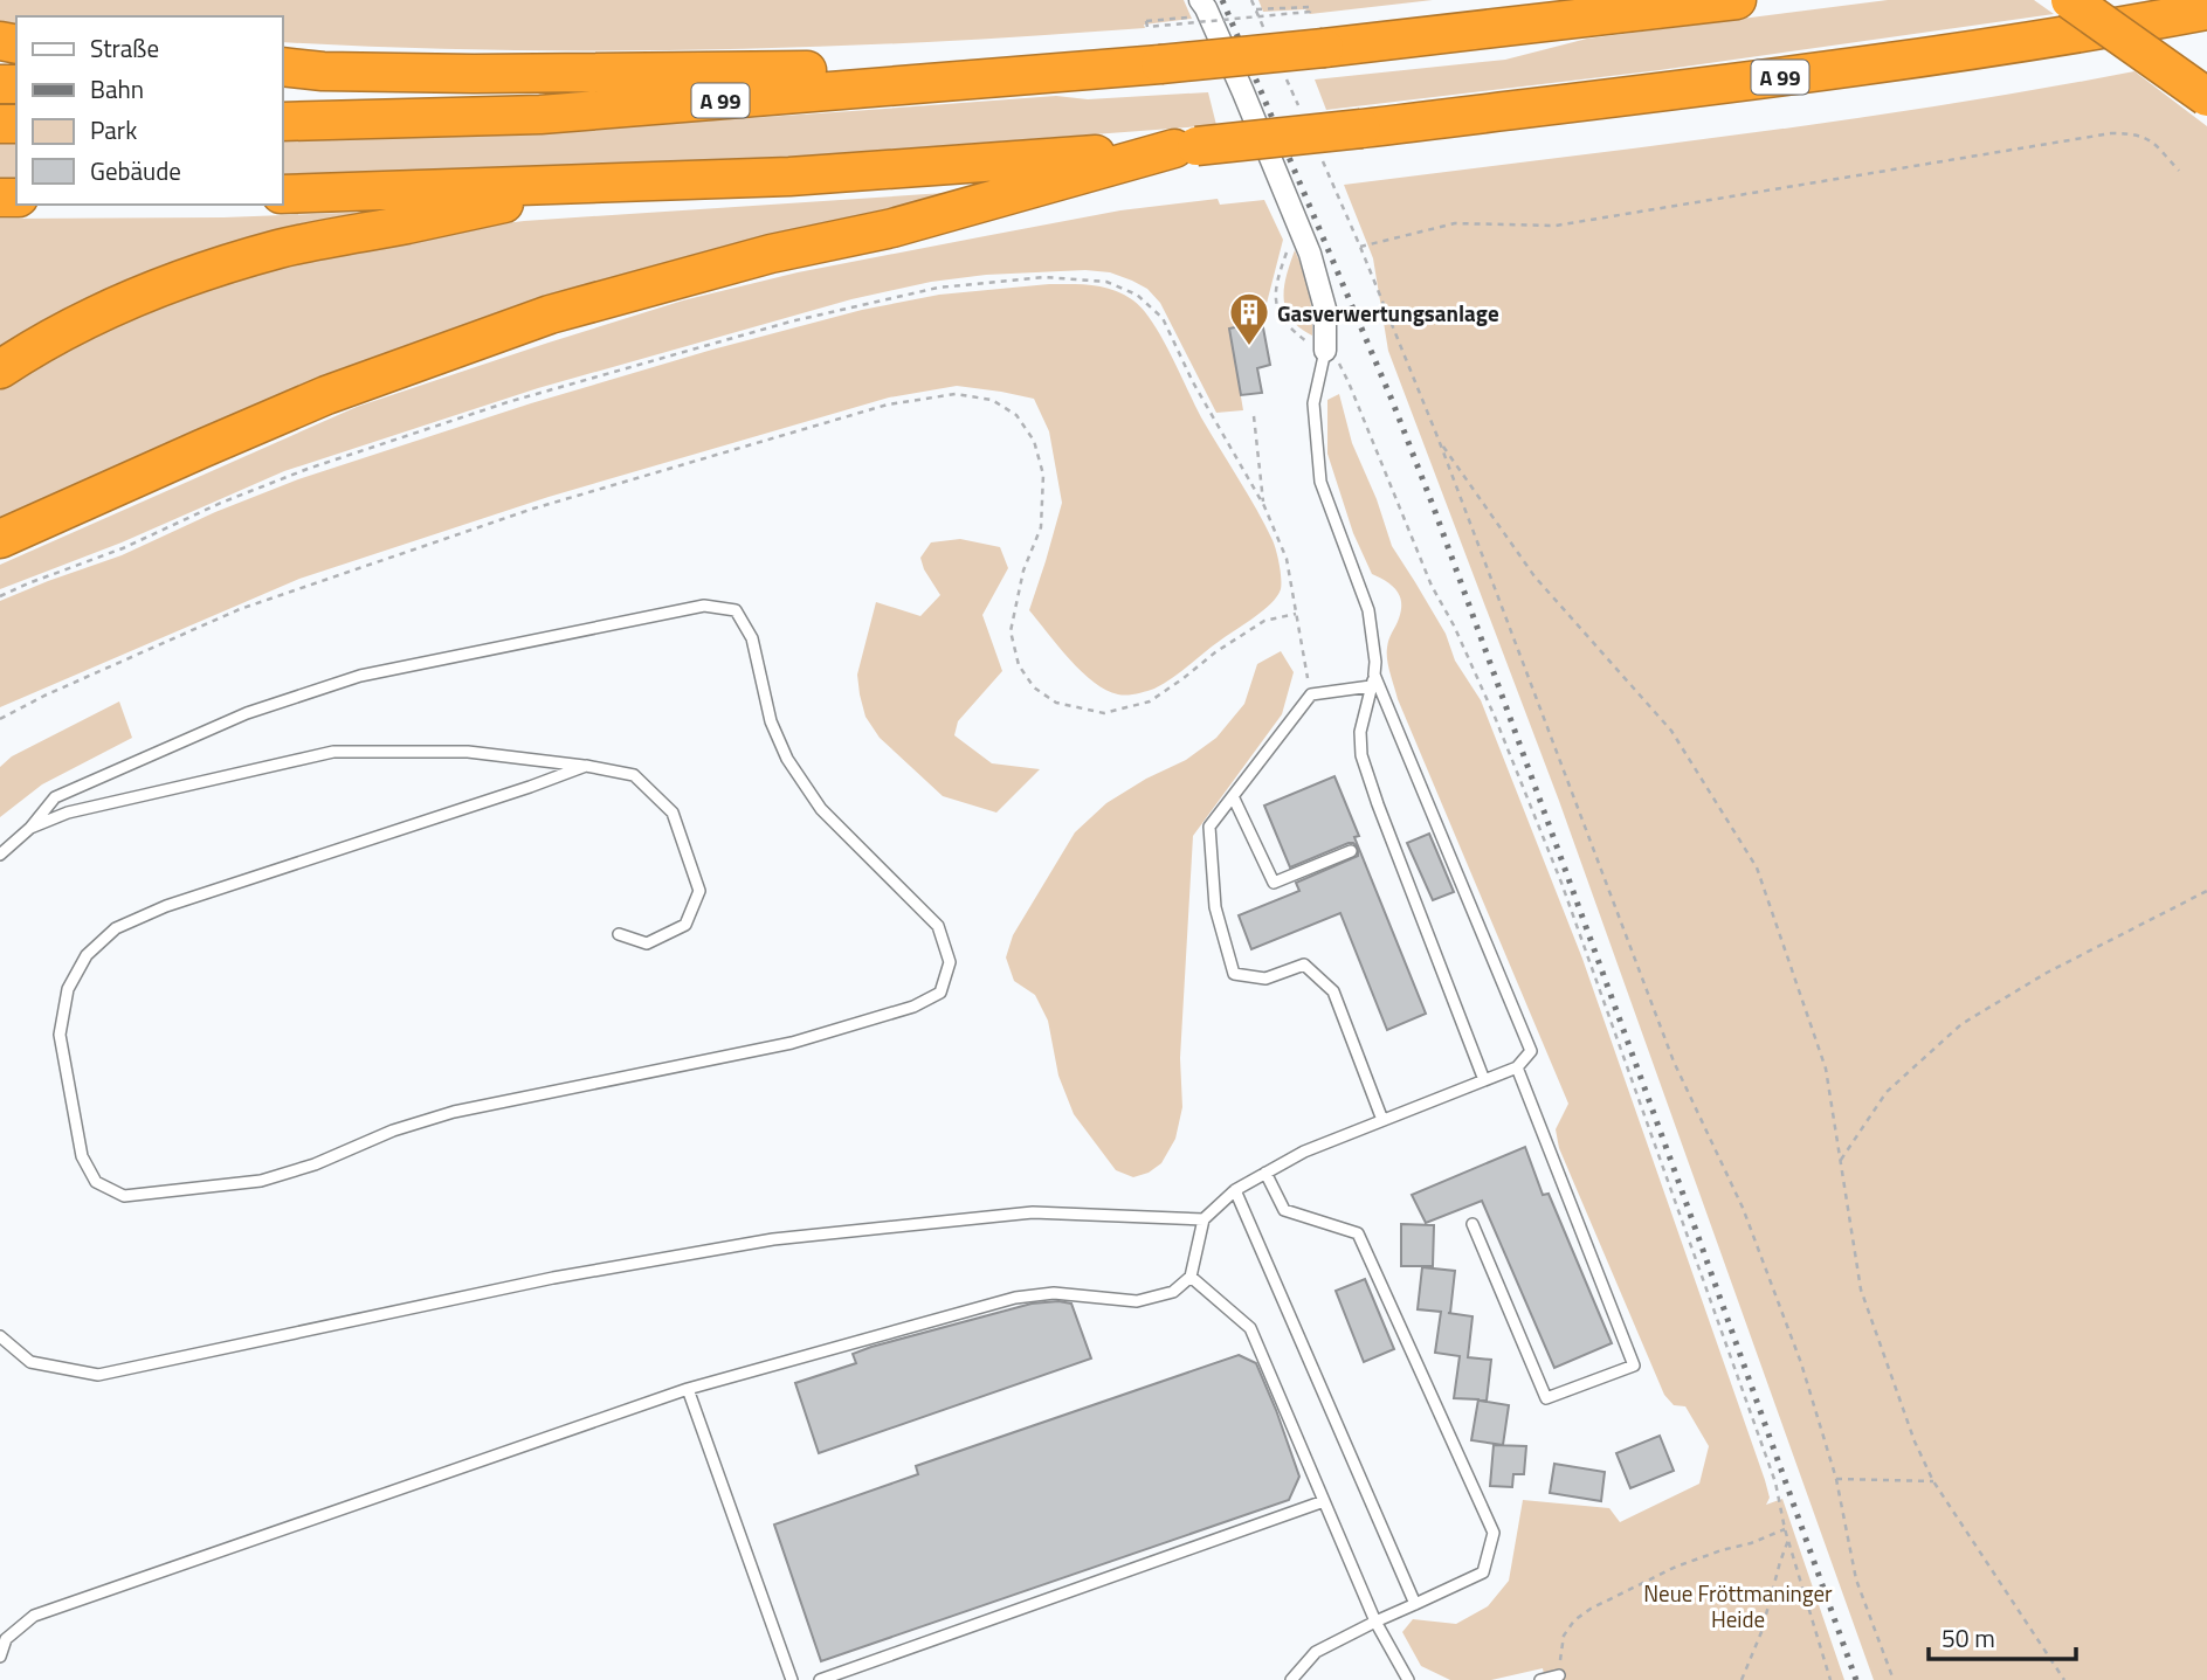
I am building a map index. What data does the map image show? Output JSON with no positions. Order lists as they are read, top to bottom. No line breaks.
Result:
{"streets":{"highway":["A 99"]},"parks":["Neue Fröttmaninger Heide"],"places":{"building":["Gasverwertungsanlage"]},"legend":["Straße","Bahn","Park","Gebäude"],"scale_bar":"50 m"}
